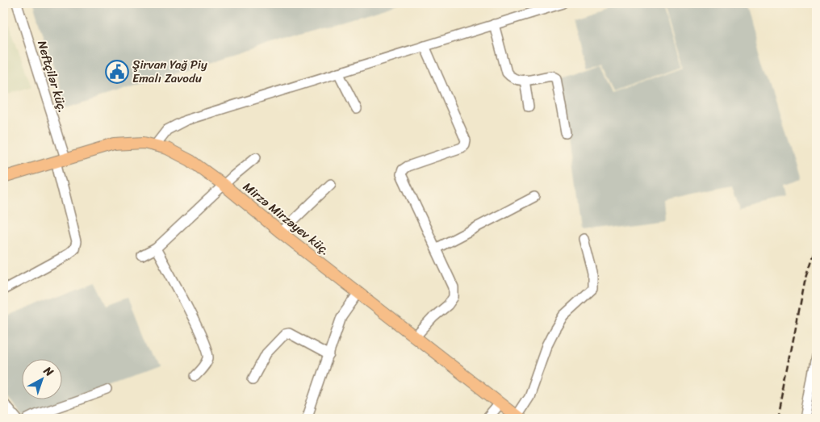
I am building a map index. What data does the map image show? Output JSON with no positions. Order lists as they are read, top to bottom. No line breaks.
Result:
{"streets":{"main road":["Mirzə Mirzəyev küç."],"street":["Neftçilər küç."]},"crossings":[["Neftçilər küç.","Mirzə Mirzəyev küç."]],"places":{"public building":["Şirvan Yağ Piy Emalı Zavodu"]},"north":"top right"}
